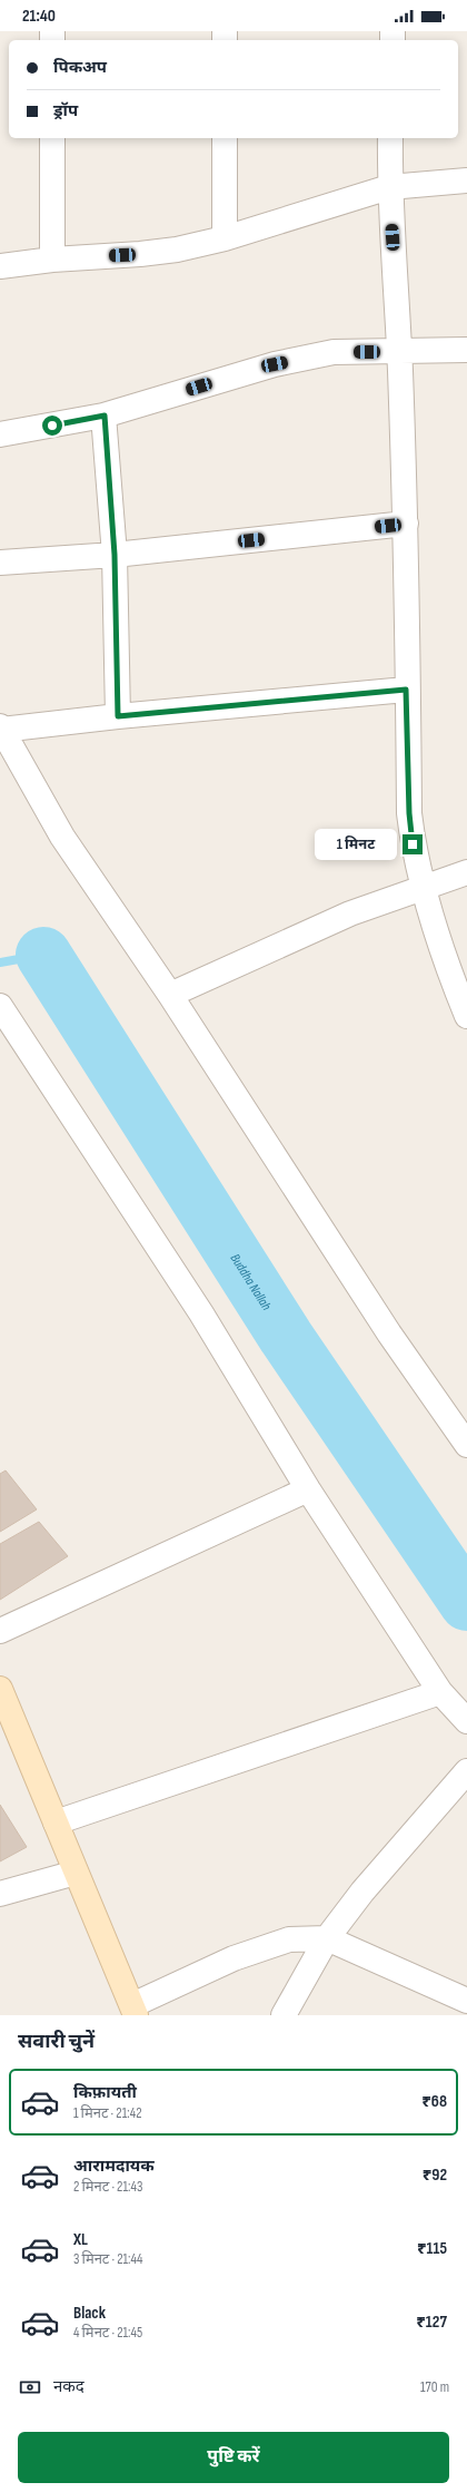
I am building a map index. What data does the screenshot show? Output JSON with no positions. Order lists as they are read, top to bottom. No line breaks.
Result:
{"water":["Buddha Nallah"],"page":{"status":"21:40","banner":["पिकअप","ड्रॉप"],"bubble":"1 मिनट","heading":"सवारी चुनें","list":[{"name":"किफ़ायती","note":"1 मिनट · 21:42","value":"₹68"},{"name":"आरामदायक","note":"2 मिनट · 21:43","value":"₹92"},{"name":"XL","note":"3 मिनट · 21:44","value":"₹115"},{"name":"Black","note":"4 मिनट · 21:45","value":"₹127"}],"pay":["नकद","170 m"],"buttons":"पुष्टि करें"}}
